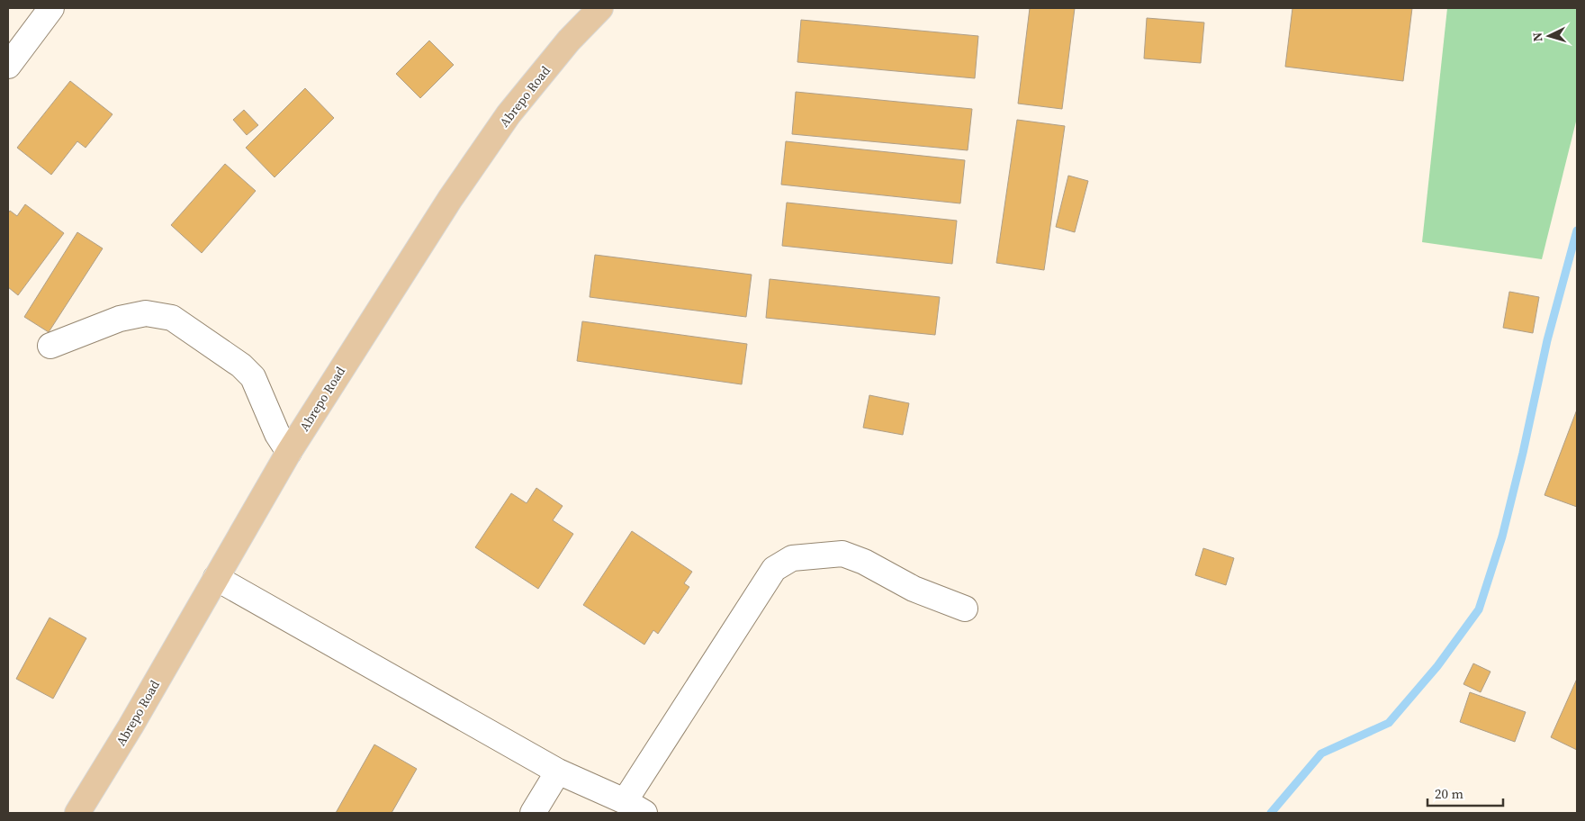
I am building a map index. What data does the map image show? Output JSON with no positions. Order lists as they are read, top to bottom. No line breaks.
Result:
{"streets":{"main road":["Abrepo Road"]},"scale_bar":"20 m","north":"left"}
